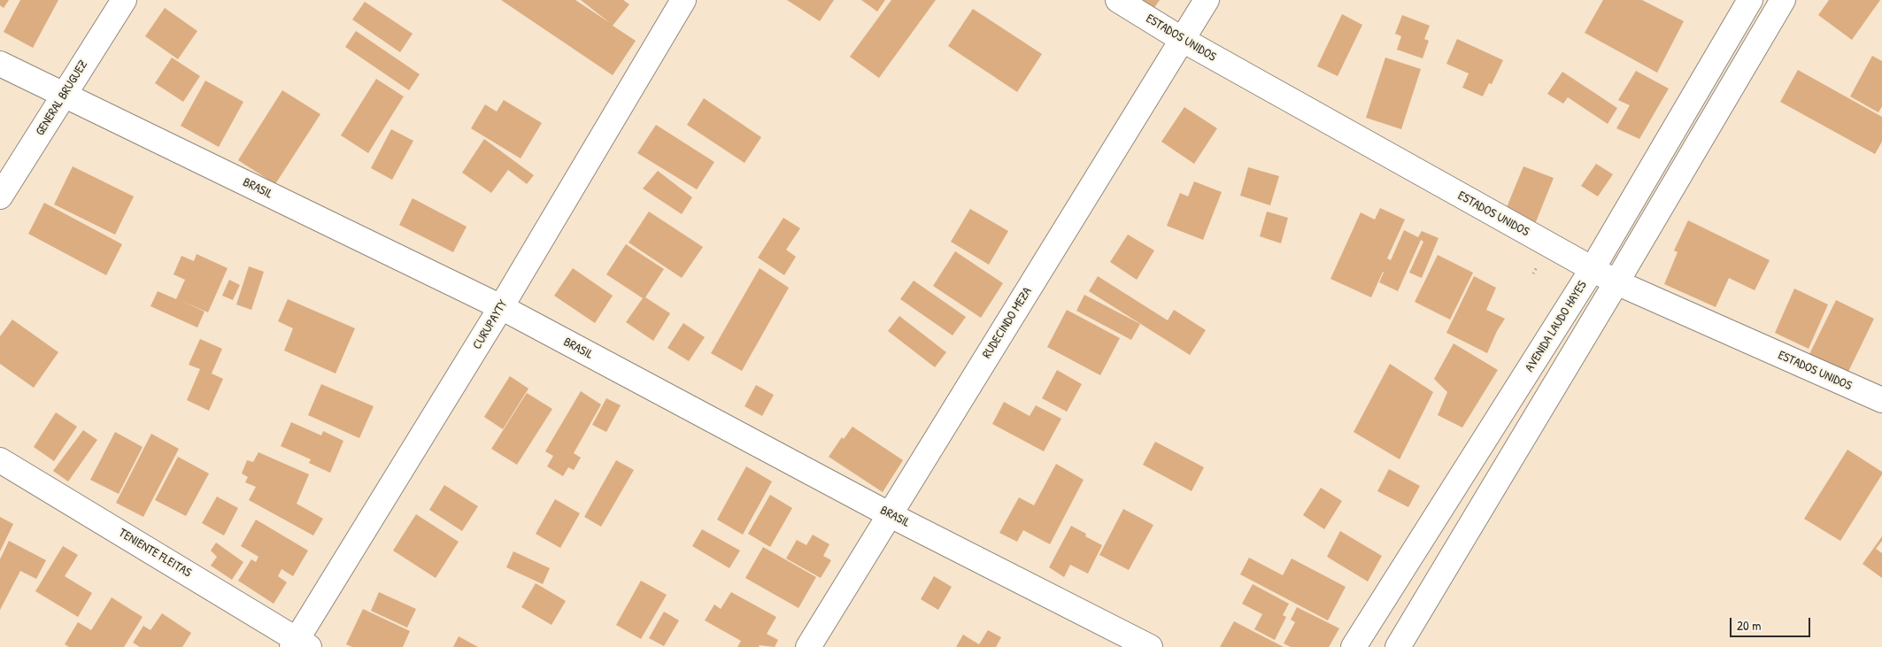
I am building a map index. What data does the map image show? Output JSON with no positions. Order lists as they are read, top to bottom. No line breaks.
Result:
{"streets":{"street":["ESTADOS UNIDOS","GENERAL BRUGUEZ","BRASIL","RUDECINDO MEZA","CURUPAYTY","AVENIDA LAUDO HAYES","TENIENTE FLEITAS"]},"crossings":[["ESTADOS UNIDOS","RUDECINDO MEZA"],["ESTADOS UNIDOS","AVENIDA LAUDO HAYES"],["GENERAL BRUGUEZ","BRASIL"],["BRASIL","RUDECINDO MEZA"],["BRASIL","CURUPAYTY"],["CURUPAYTY","TENIENTE FLEITAS"]],"scale_bar":"20 m"}
